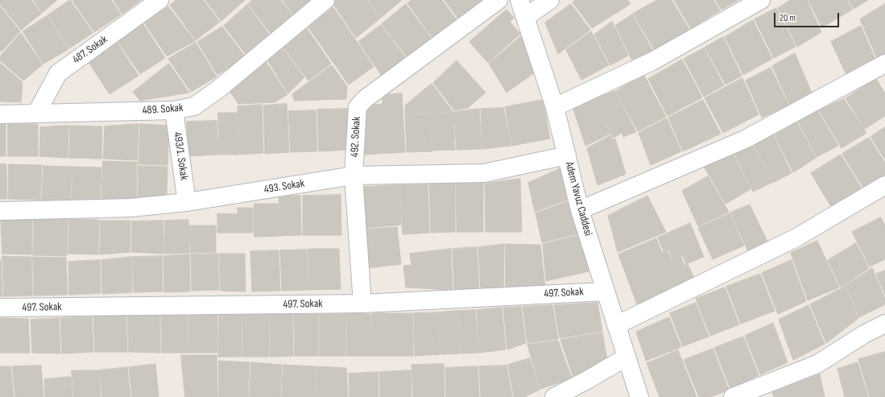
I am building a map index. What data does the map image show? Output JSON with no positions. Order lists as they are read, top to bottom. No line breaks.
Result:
{"streets":{"street":["487. Sokak","489. Sokak","492. Sokak","493/1. Sokak","493. Sokak","Adem Yavuz Caddesi","497. Sokak"]},"crossings":[["487. Sokak","489. Sokak"],["489. Sokak","493/1. Sokak"],["492. Sokak","493. Sokak"],["492. Sokak","497. Sokak"],["493/1. Sokak","493. Sokak"],["493. Sokak","Adem Yavuz Caddesi"],["Adem Yavuz Caddesi","497. Sokak"]],"scale_bar":"20 m"}
